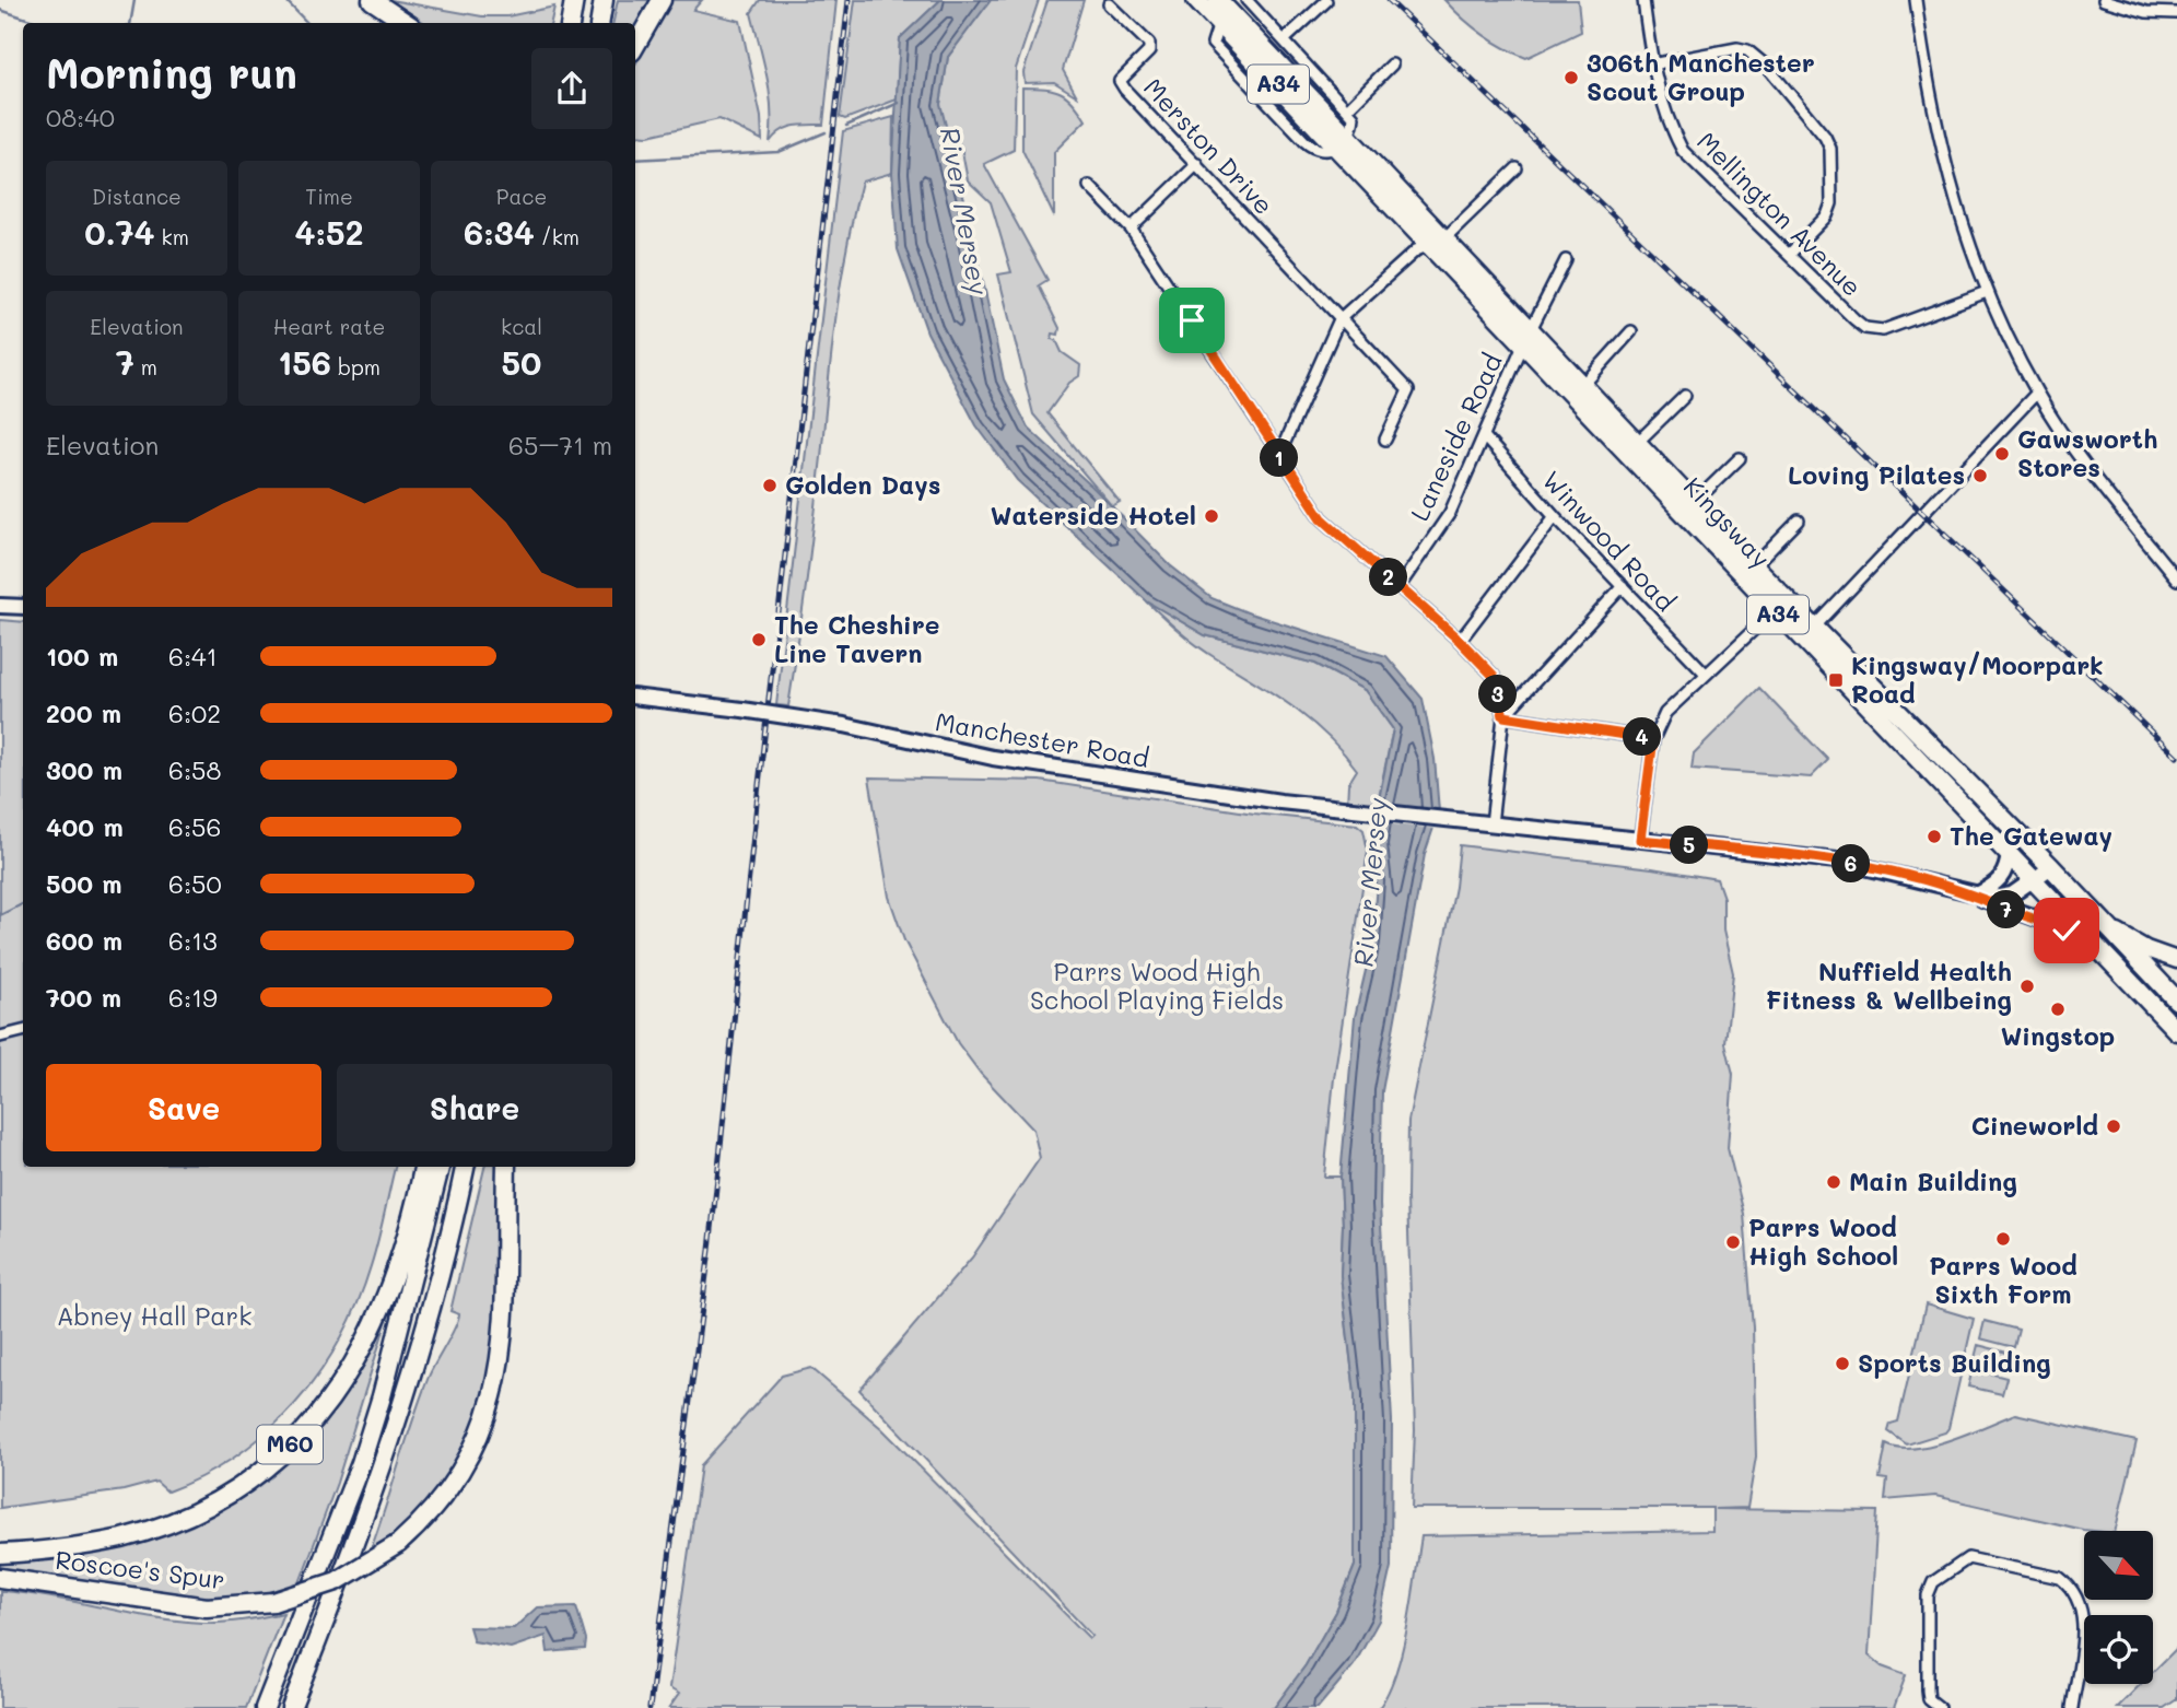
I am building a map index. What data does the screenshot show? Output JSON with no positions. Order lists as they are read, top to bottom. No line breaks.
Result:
{"streets":{"highway":["A34","Kingsway","M60","Roscoe's Spur"],"main road":["Manchester Road"],"street":["Merston Drive","Mellington Avenue","Laneside Road","Winwood Road"]},"crossings":[["Laneside Road","Kingsway"],["Laneside Road","Winwood Road"]],"water":["River Mersey"],"parks":["Parrs Wood High School Playing Fields","Abney Hall Park"],"places":{"other":["306th Manchester Scout Group","Gawsworth Stores","Loving Pilates","Golden Days","Waterside Hotel","The Cheshire Line Tavern","The Gateway","Nuffield Health Fitness & Wellbeing","Wingstop","Cineworld","Main Building","Parrs Wood Sixth Form","Parrs Wood High School","Sports Building"],"transit":["Kingsway/Moorpark Road"]},"north":"bottom right","page":{"heading":["Morning run","08:40"],"stats":[["Distance","0.74 km"],["Time","4:52"],["Pace","6:34 /km"],["Elevation","7 m"],["Heart rate","156 bpm"],["kcal","50"]],"chart":["Elevation","65–71 m"],"pins":["1","2","3","4","5","6","7"],"list":[{"name":"100 m","note":"6:41"},{"name":"200 m","note":"6:02"},{"name":"300 m","note":"6:58"},{"name":"400 m","note":"6:56"},{"name":"500 m","note":"6:50"},{"name":"600 m","note":"6:13"},{"name":"700 m","note":"6:19"}],"buttons":["Save","Share"]}}
